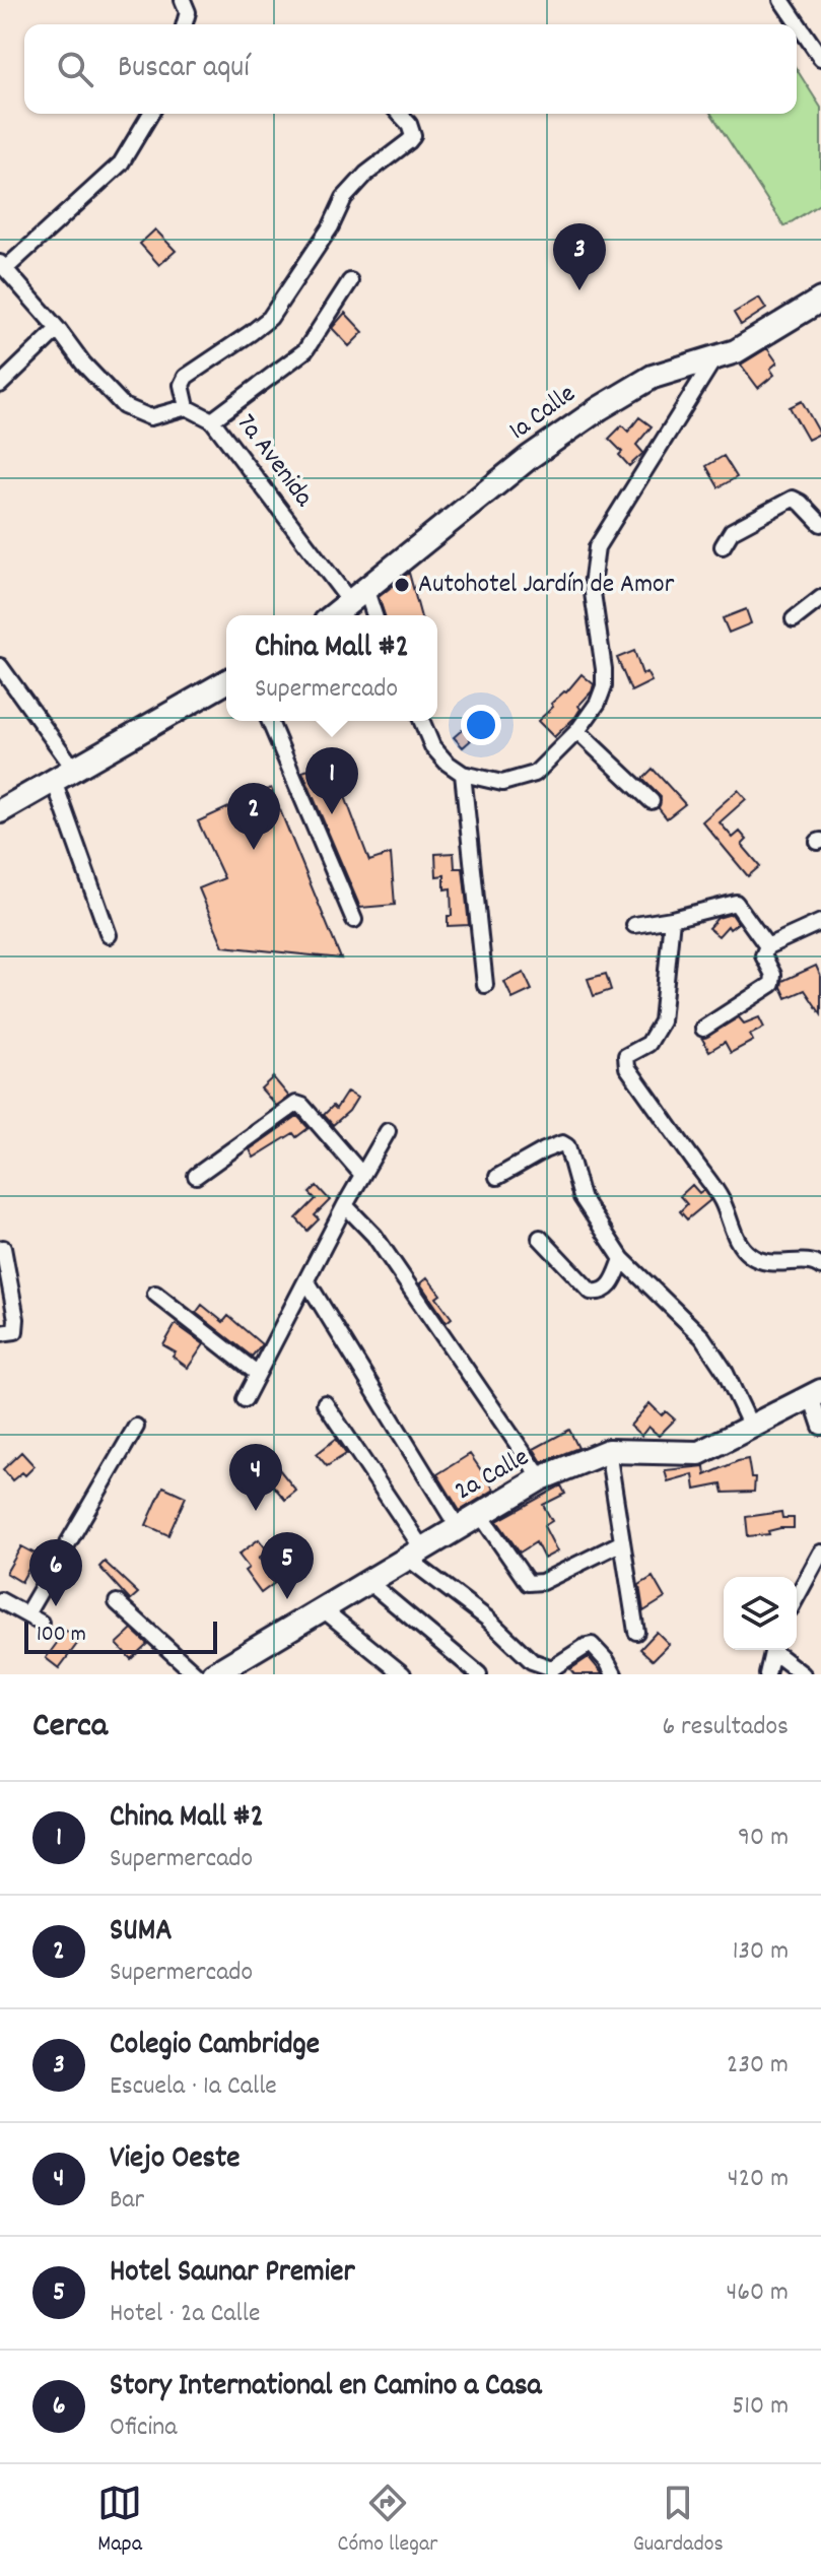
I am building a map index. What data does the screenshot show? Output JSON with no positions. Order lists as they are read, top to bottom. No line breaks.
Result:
{"streets":{"main road":["1a Calle","2a Calle"],"street":["7a Avenida"]},"crossings":[["1a Calle","7a Avenida"]],"places":["Autohotel Jardín de Amor"],"scale_bar":"100 m","page":{"search":"Buscar aquí","pins":["3","1","2","4","5","6"],"popup":["China Mall #2","Supermercado"],"scale":"100 m","heading":["Cerca","6 resultados"],"list":[{"mark":"1","name":"China Mall #2","note":"Supermercado","value":"90 m"},{"mark":"2","name":"SUMA","note":"Supermercado","value":"130 m"},{"mark":"3","name":"Colegio Cambridge","note":"Escuela · 1a Calle","value":"230 m"},{"mark":"4","name":"Viejo Oeste","note":"Bar","value":"420 m"},{"mark":"5","name":"Hotel Saunar Premier","note":"Hotel · 2a Calle","value":"460 m"},{"mark":"6","name":"Story International en Camino a Casa","note":"Oficina","value":"510 m"}],"nav":["Mapa","Cómo llegar","Guardados"]}}
